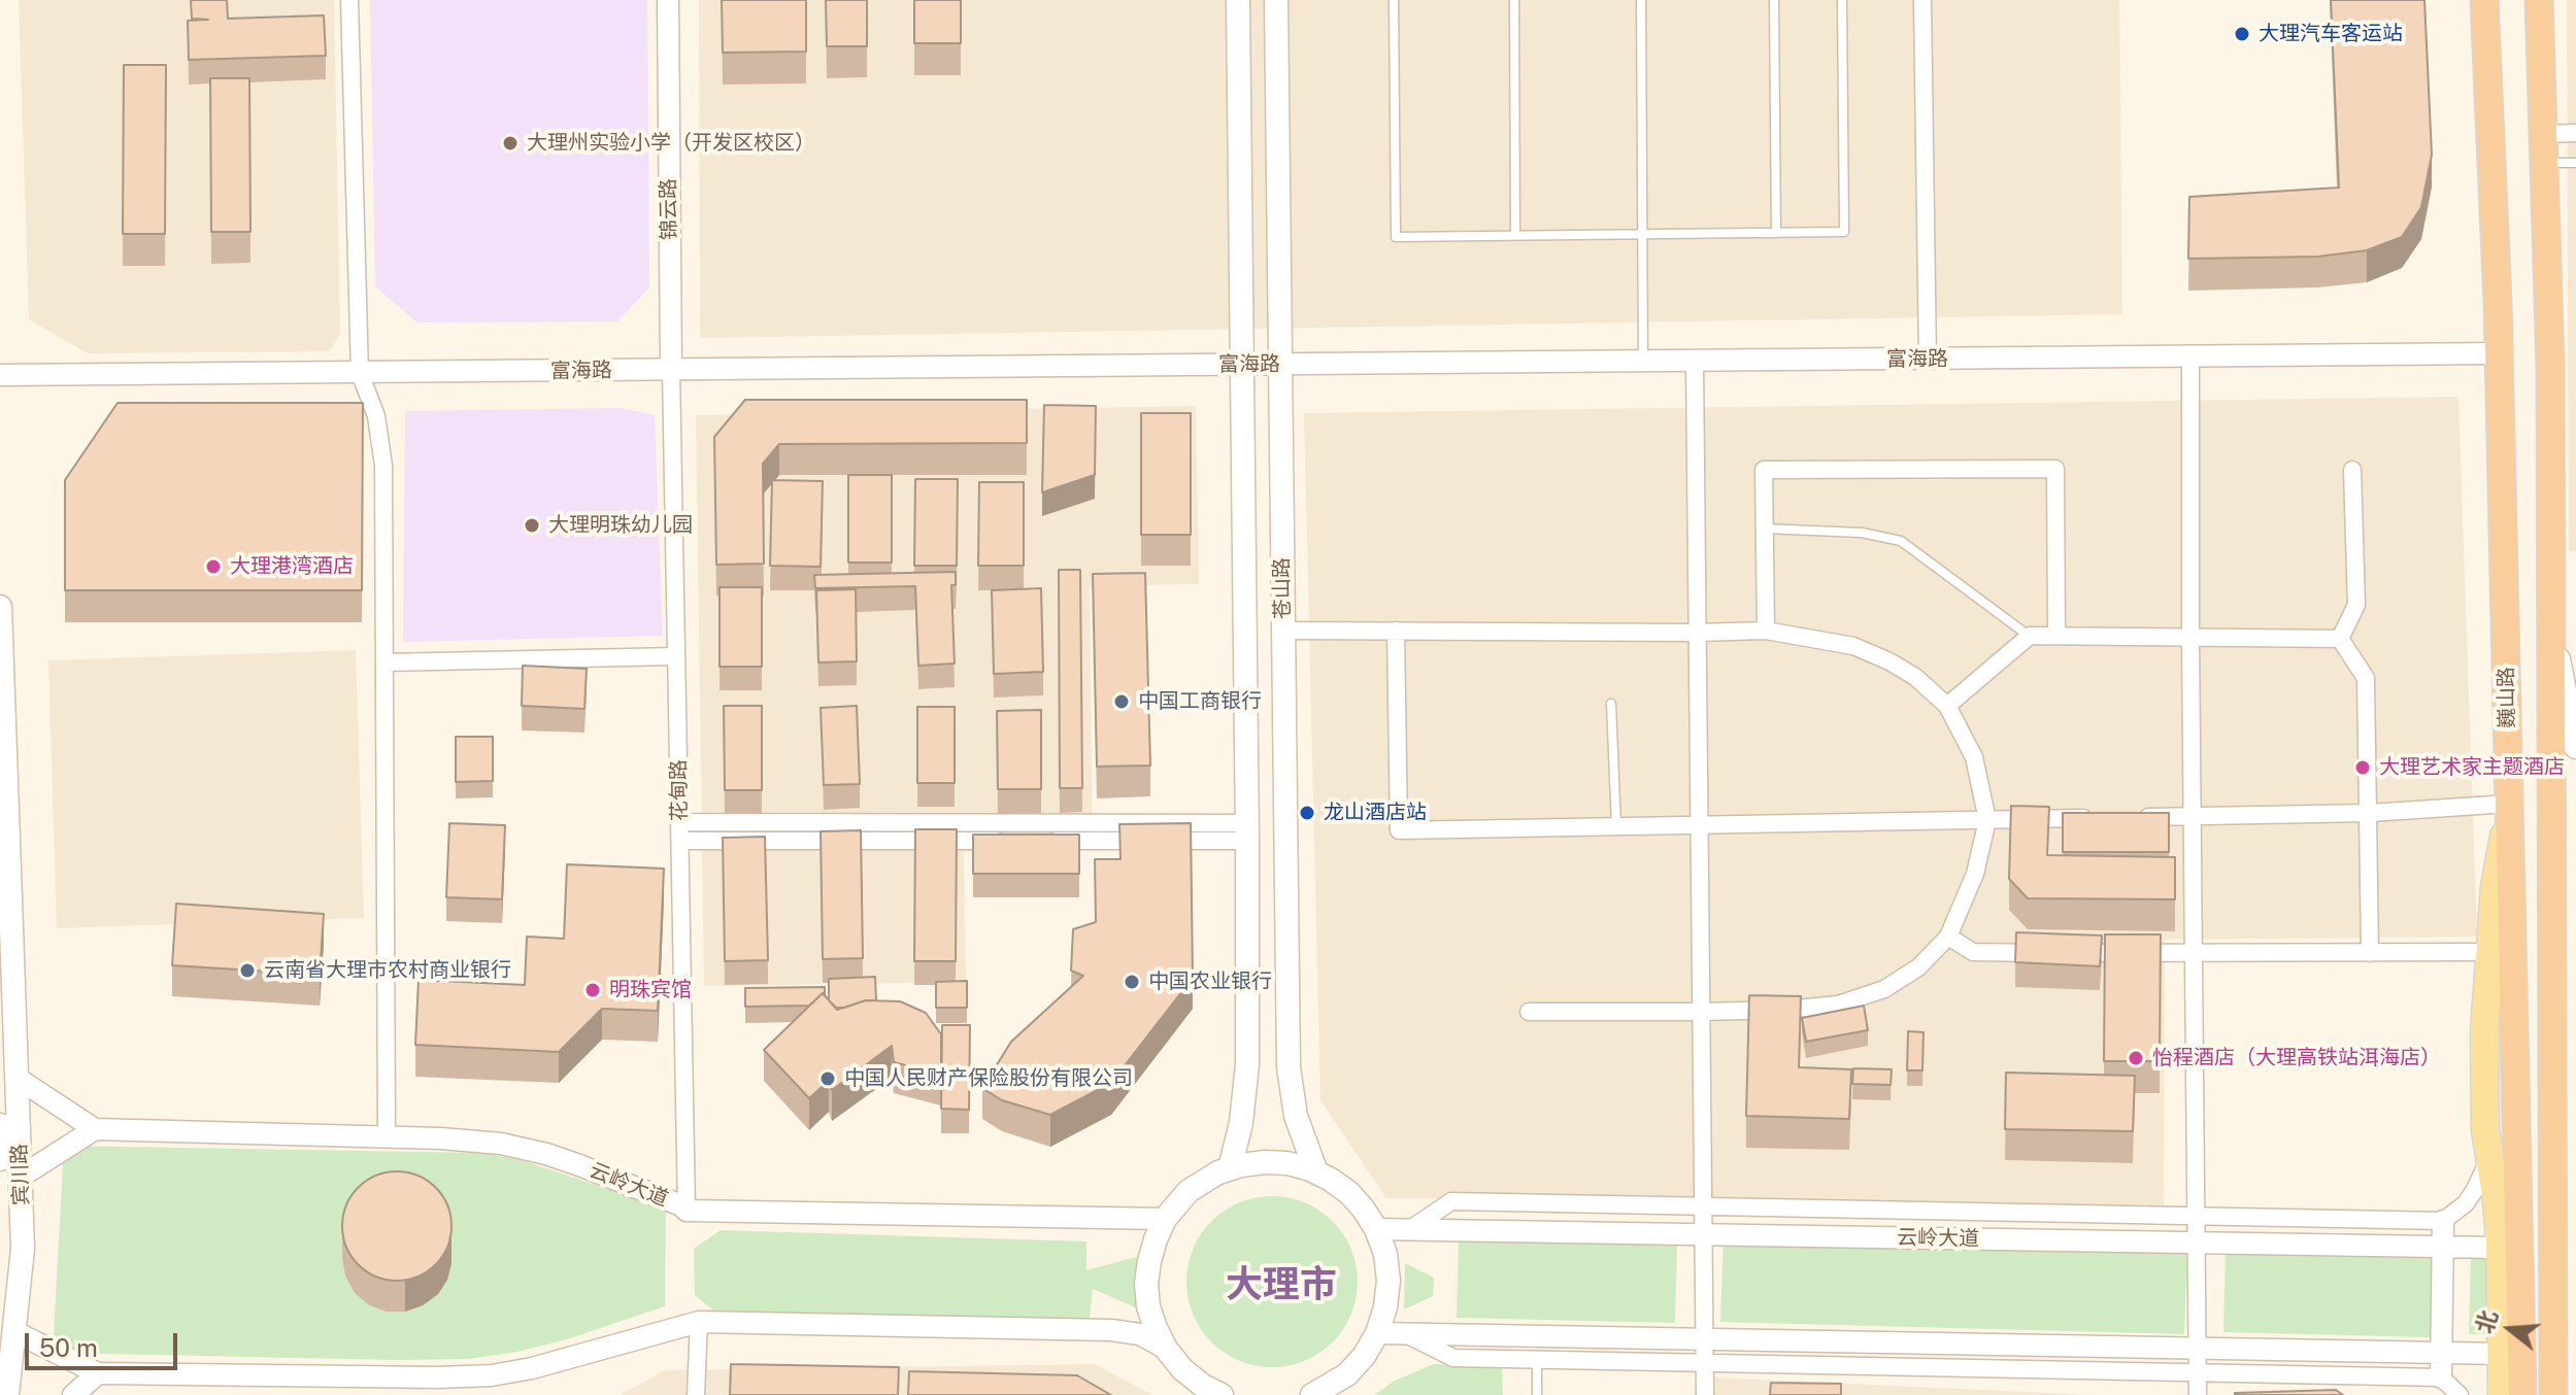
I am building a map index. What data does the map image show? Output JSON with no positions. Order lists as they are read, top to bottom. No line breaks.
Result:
{"streets":{"highway":["巍山路"],"main road":["苍山路","宾川路"],"street":["锦云路","富海路","花甸路","云岭大道"]},"crossings":[["锦云路","富海路"],["锦云路","花甸路"],["富海路","苍山路"],["富海路","巍山路"],["富海路","花甸路"],["花甸路","云岭大道"]],"districts":["大理市"],"places":["大理汽车客运站","大理州实验小学（开发区校区）","大理明珠幼儿园","大理港湾酒店","中国工商银行","大理艺术家主题酒店","龙山酒店站","云南省大理市农村商业银行","中国农业银行","明珠宾馆","怡程酒店（大理高铁站洱海店）","中国人民财产保险股份有限公司"],"scale_bar":"50 m","north":"left"}
